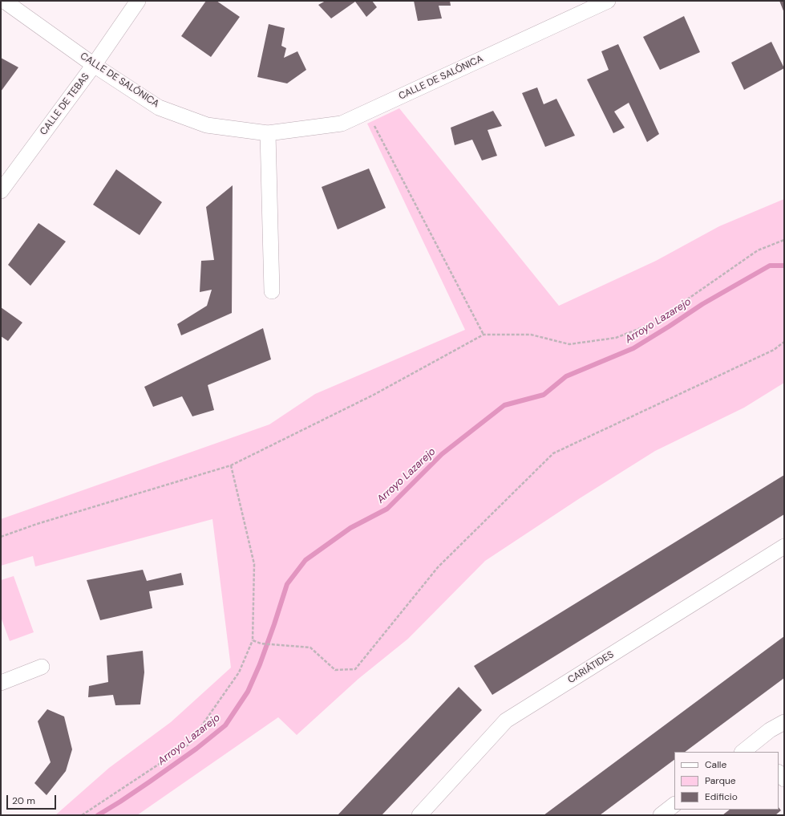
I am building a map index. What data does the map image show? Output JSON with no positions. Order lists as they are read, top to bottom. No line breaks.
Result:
{"streets":{"street":["CALLE DE SALÓNICA","CALLE DE TEBAS","CARIÁTIDES"]},"crossings":[["CALLE DE SALÓNICA","CALLE DE TEBAS"]],"water":["Arroyo Lazarejo"],"legend":["Calle","Parque","Edificio"],"scale_bar":"20 m"}
